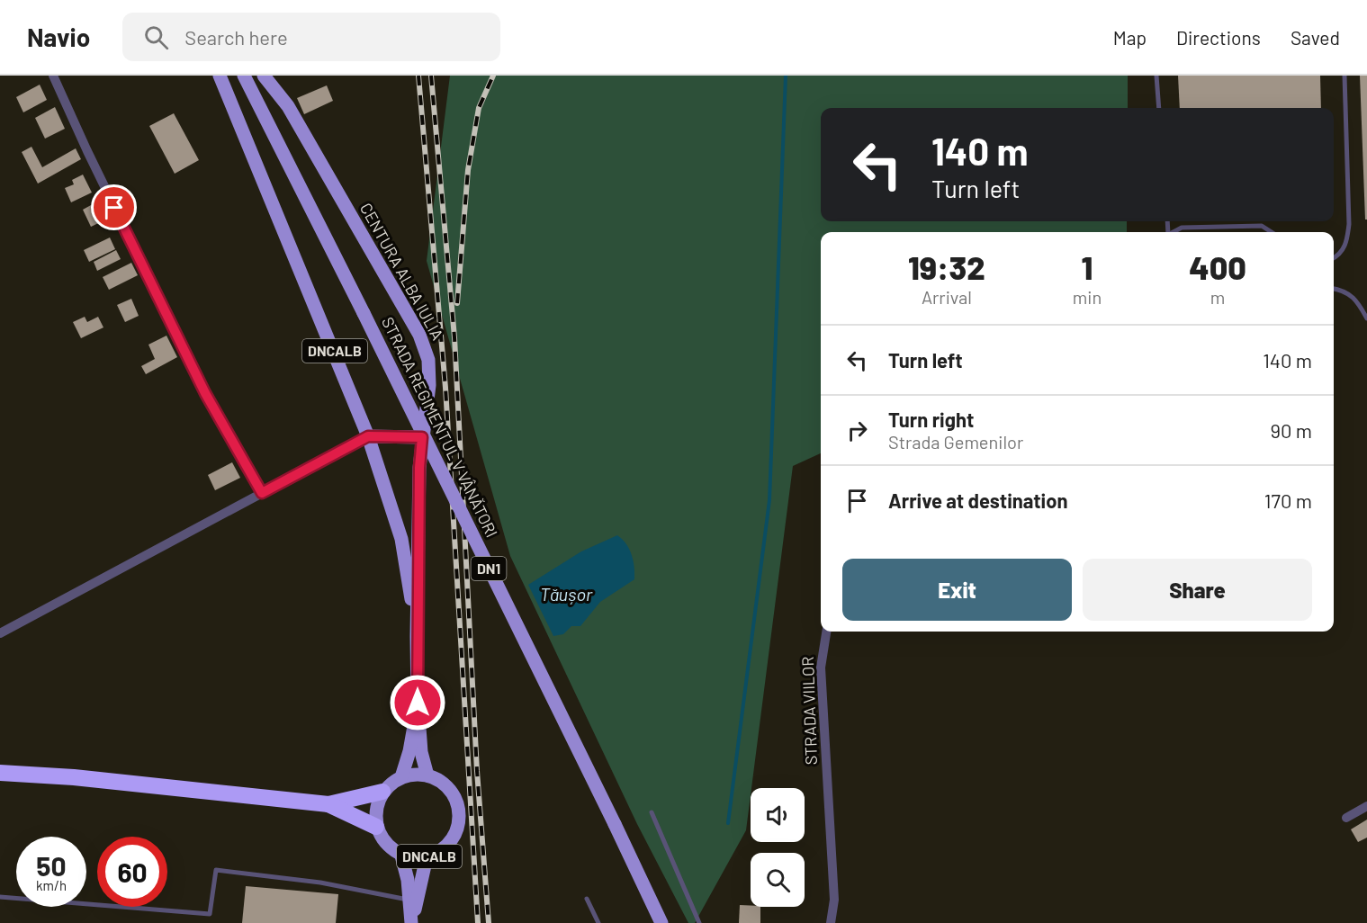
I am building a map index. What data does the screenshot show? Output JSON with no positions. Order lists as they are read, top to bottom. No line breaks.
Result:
{"streets":{"main road":["CENTURA ALBA IULIA","DNCALB","STRADA REGIMENTUL V VÂNĂTORI","DN1"],"street":["STRADA VIILOR"]},"crossings":[["CENTURA ALBA IULIA","DNCALB"]],"water":["Tăușor"],"page":{"header":"Navio","search":"Search here","nav":["Map","Directions","Saved"],"turn":["140 m","Turn left"],"eta":["19:32","Arrival","1","min","400","m"],"list":[{"name":"Turn left","value":"140 m"},{"name":"Turn right","note":"Strada Gemenilor","value":"90 m"},{"name":"Arrive at destination","value":"170 m"}],"buttons":["Exit","Share"],"speed":"50 km/h","limit":"60"}}
